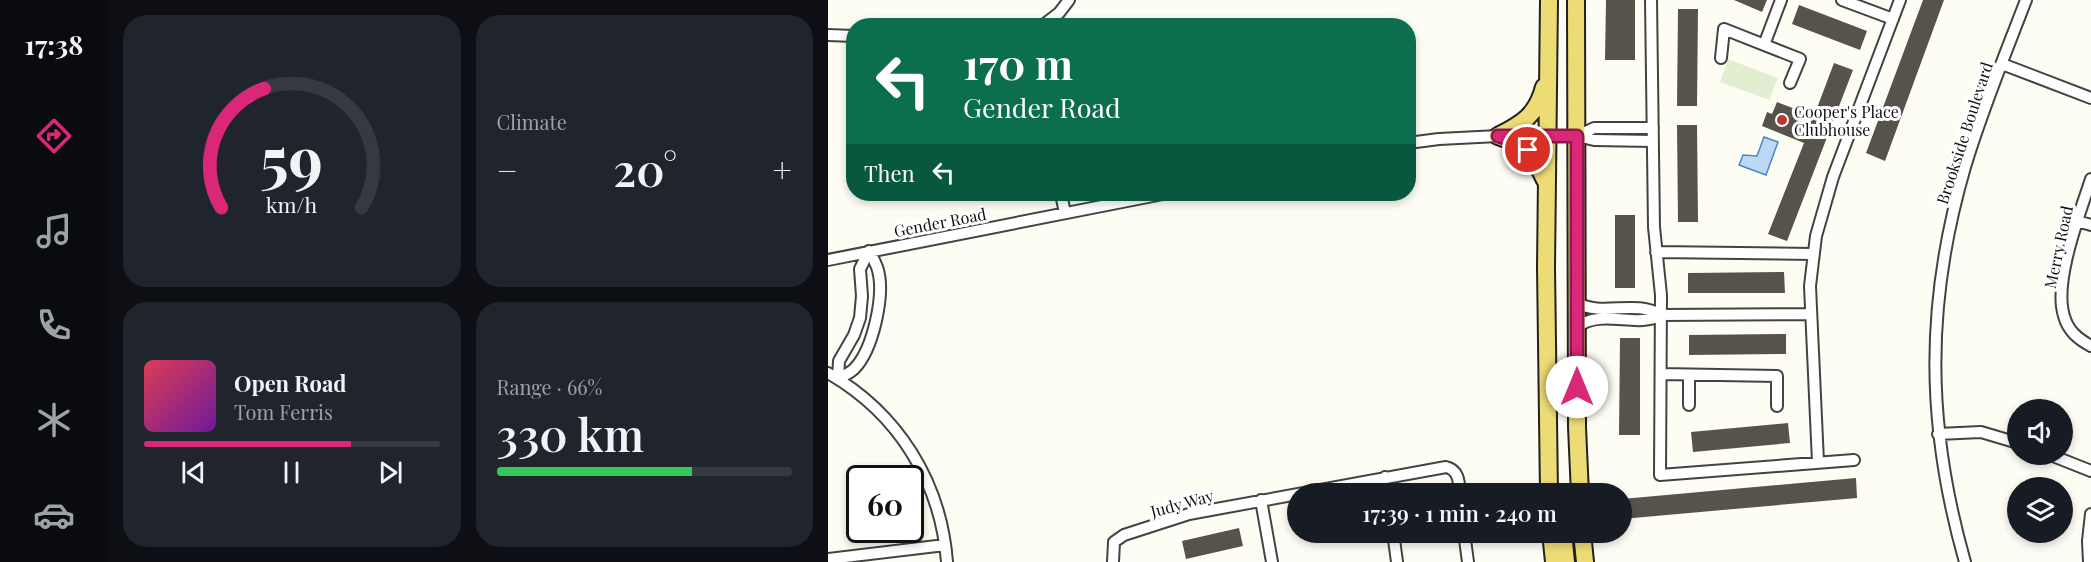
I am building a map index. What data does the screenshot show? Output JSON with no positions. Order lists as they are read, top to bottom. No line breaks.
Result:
{"streets":{"street":["Brookside Boulevard","Gender Road","Merry Road","Judy Way"]},"places":["Cooper's Place Clubhouse"],"page":{"tabs":"17:38","tile":["Climate",["Range · 66%","330 km"]],"turn":["170 m","Gender Road"],"heat":["−","20°","+"],"then":"Then","song":["Open Road","Tom Ferris"],"limit":"60","trip":"17:39 · 1 min · 240 m","gauge":["59","km/h"]}}
